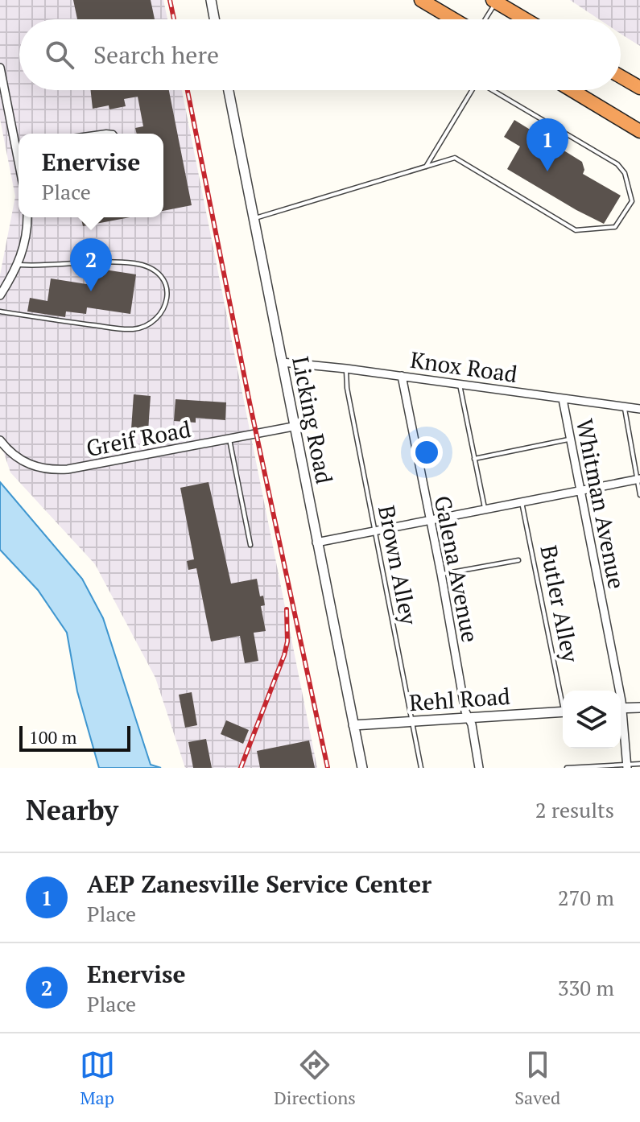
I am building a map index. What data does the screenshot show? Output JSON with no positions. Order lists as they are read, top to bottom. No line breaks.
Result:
{"streets":{"street":["Knox Road","Licking Road","Greif Road","Whitman Avenue","Galena Avenue","Rehl Road"],"lane":["Brown Alley","Butler Alley"]},"crossings":[["Knox Road","Licking Road"],["Knox Road","Whitman Avenue"],["Knox Road","Brown Alley"],["Knox Road","Galena Avenue"],["Licking Road","Greif Road"],["Licking Road","Rehl Road"],["Brown Alley","Rehl Road"],["Galena Avenue","Rehl Road"]],"scale_bar":"100 m","page":{"search":"Search here","pins":["1","2"],"popup":["Enervise","Place"],"scale":"100 m","heading":["Nearby","2 results"],"list":[{"mark":"1","name":"AEP Zanesville Service Center","note":"Place","value":"270 m"},{"mark":"2","name":"Enervise","note":"Place","value":"330 m"}],"nav":["Map","Directions","Saved"]}}
